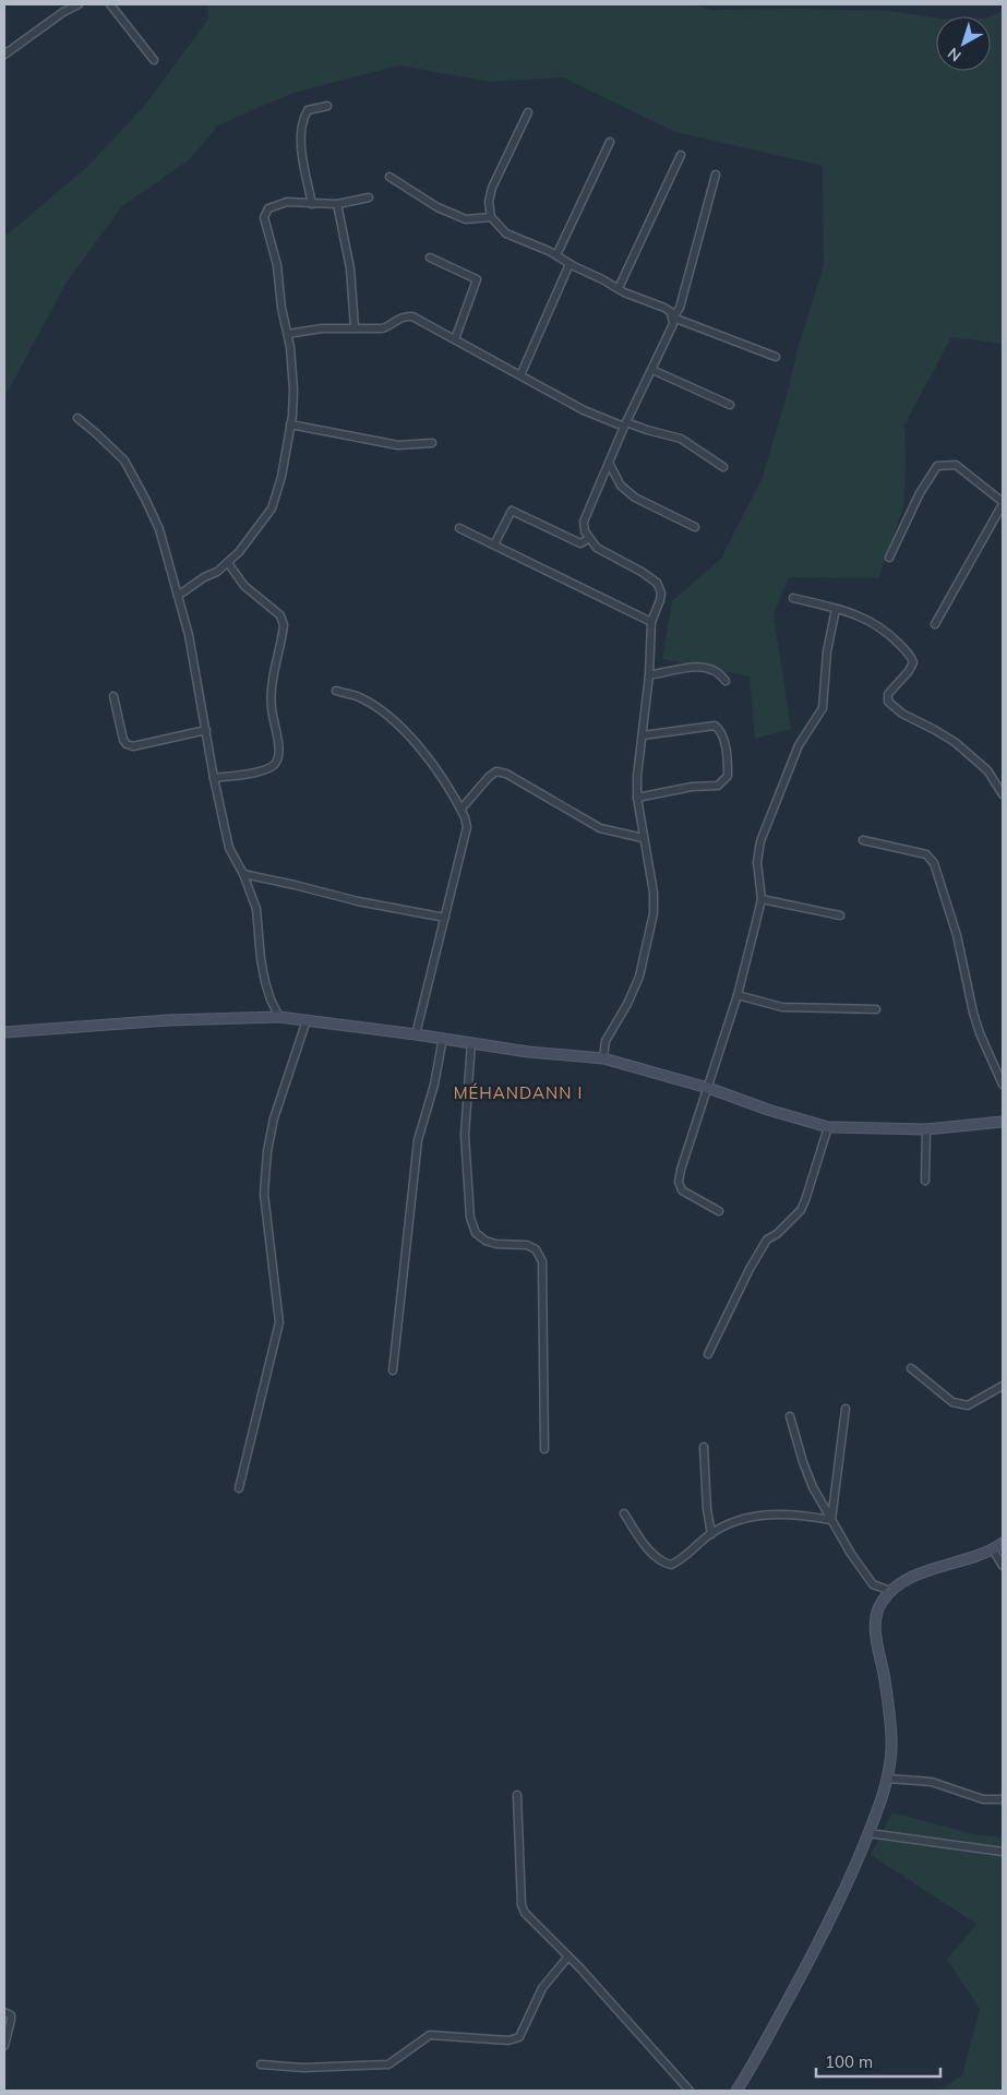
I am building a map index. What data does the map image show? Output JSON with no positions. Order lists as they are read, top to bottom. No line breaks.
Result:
{"districts":["MÉHANDANN I"],"scale_bar":"100 m","north":"bottom left"}
